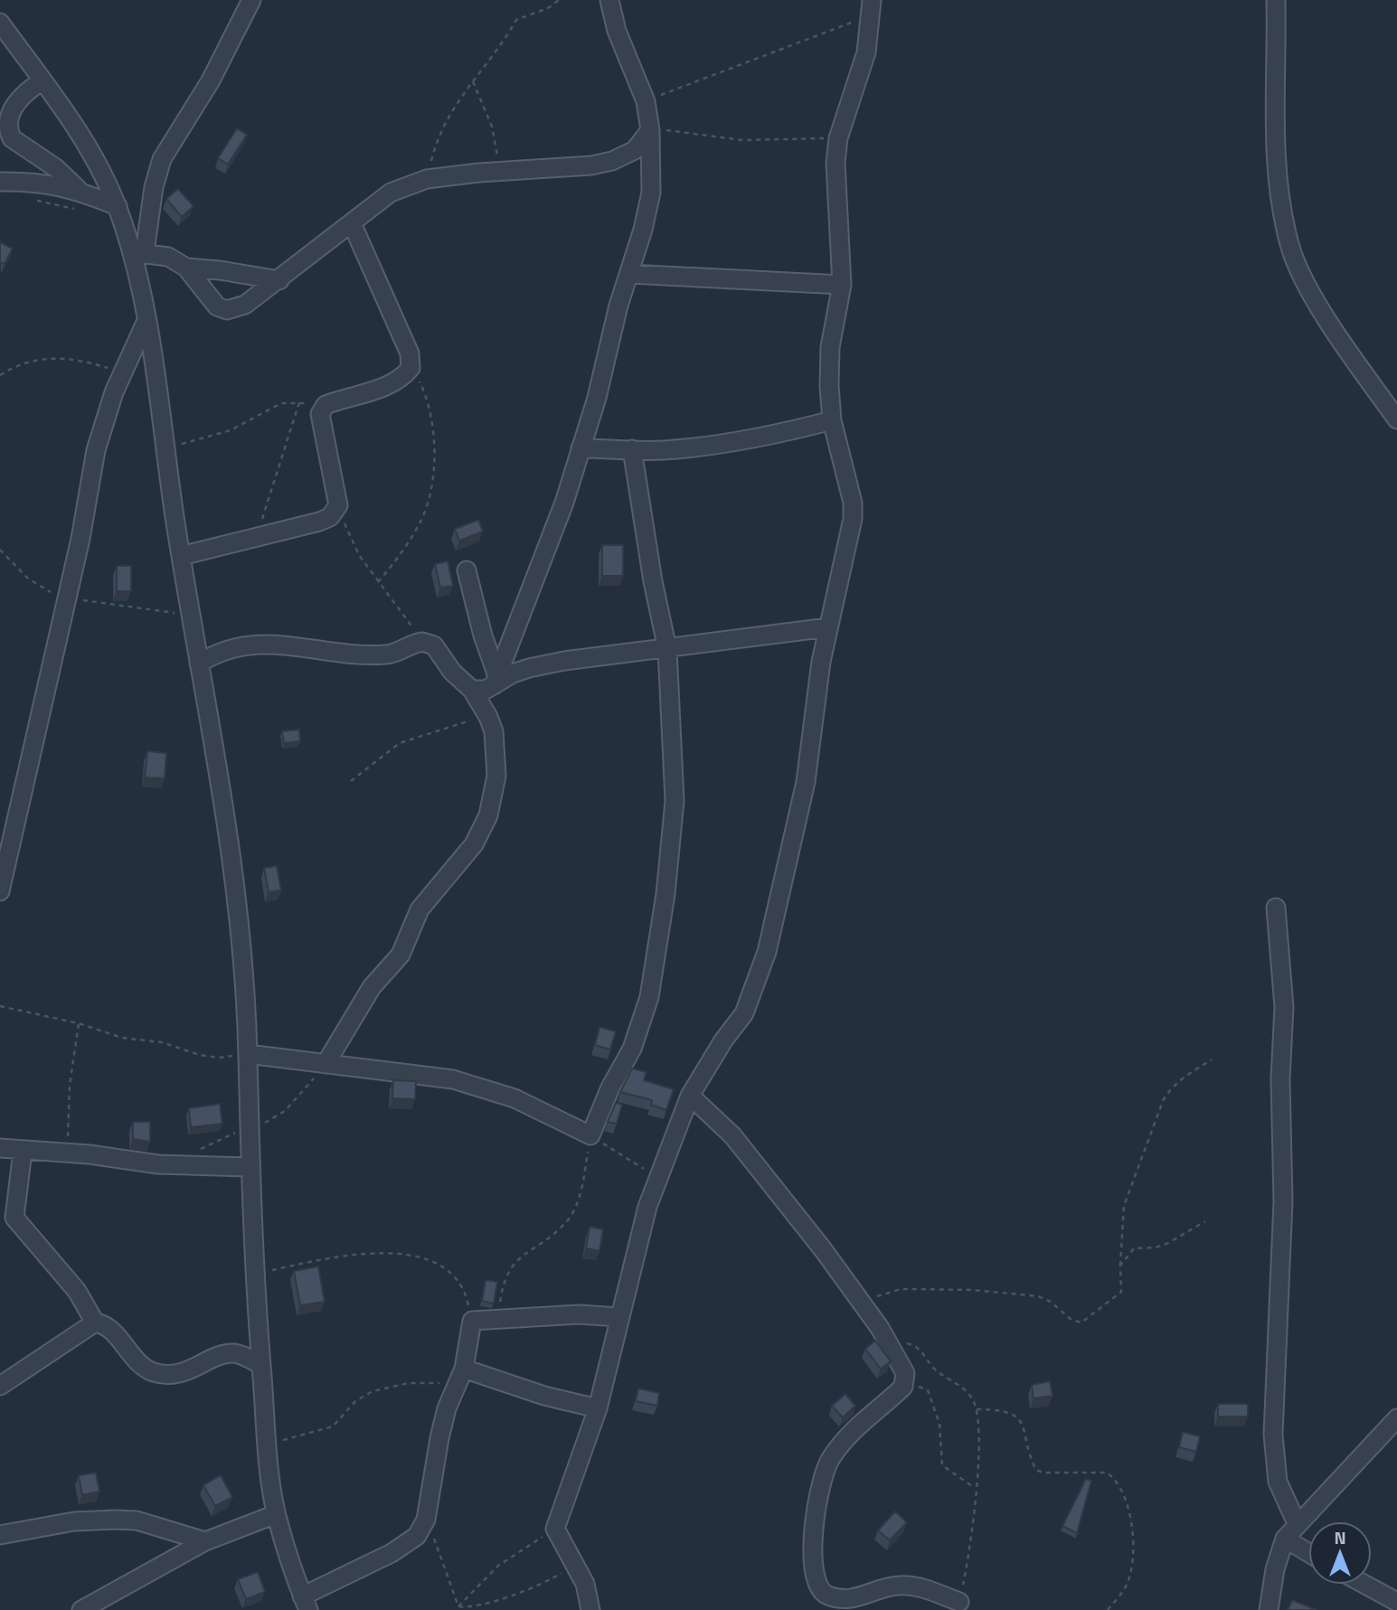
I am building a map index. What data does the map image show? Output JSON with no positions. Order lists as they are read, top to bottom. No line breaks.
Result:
{"north":"top"}
